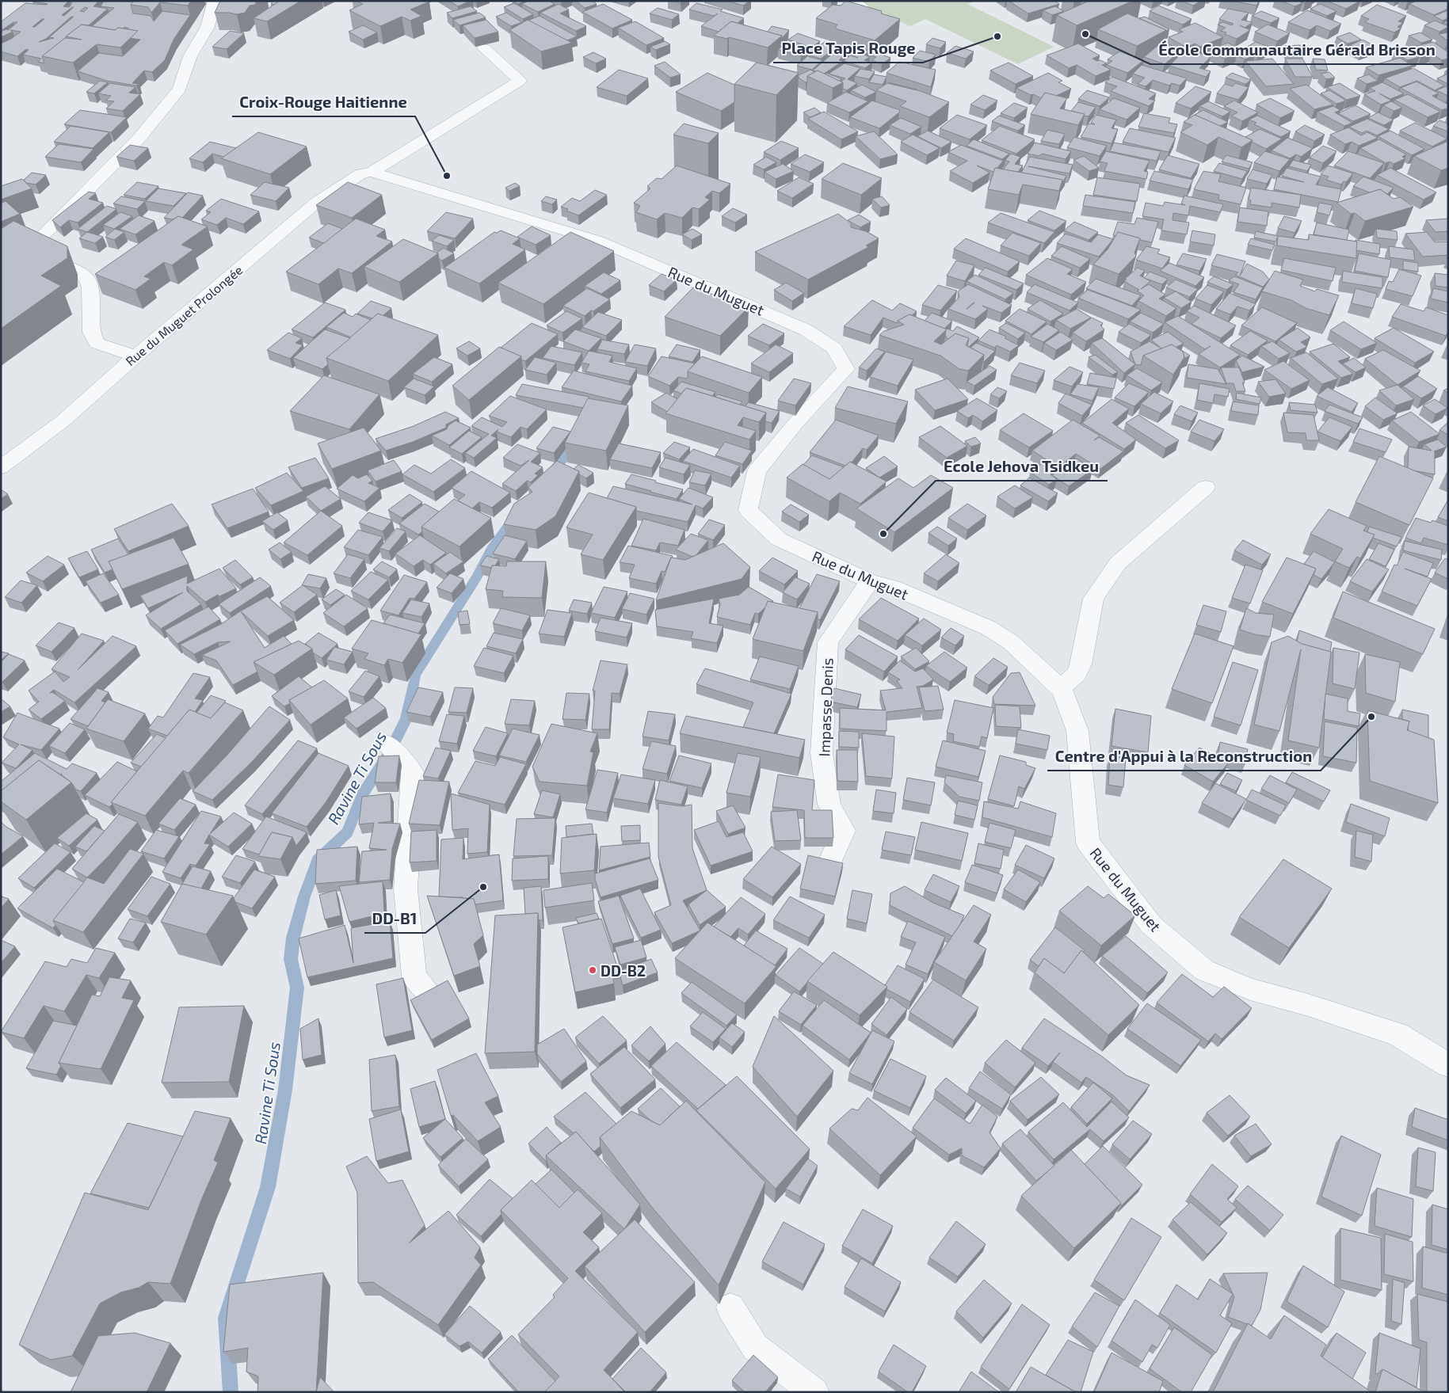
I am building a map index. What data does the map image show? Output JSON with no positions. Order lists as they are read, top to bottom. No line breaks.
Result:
{"streets":{"street":["Rue du Muguet","Rue du Muguet Prolongée","Impasse Denis"]},"crossings":[["Rue du Muguet","Rue du Muguet Prolongée"],["Rue du Muguet","Impasse Denis"]],"water":["Ravine Ti Sous"],"places":["École Communautaire Gérald Brisson","Place Tapis Rouge","Croix-Rouge Haitienne","Ecole Jehova Tsidkeu","Centre d'Appui à la Reconstruction","DD-B1","DD-B2"]}
